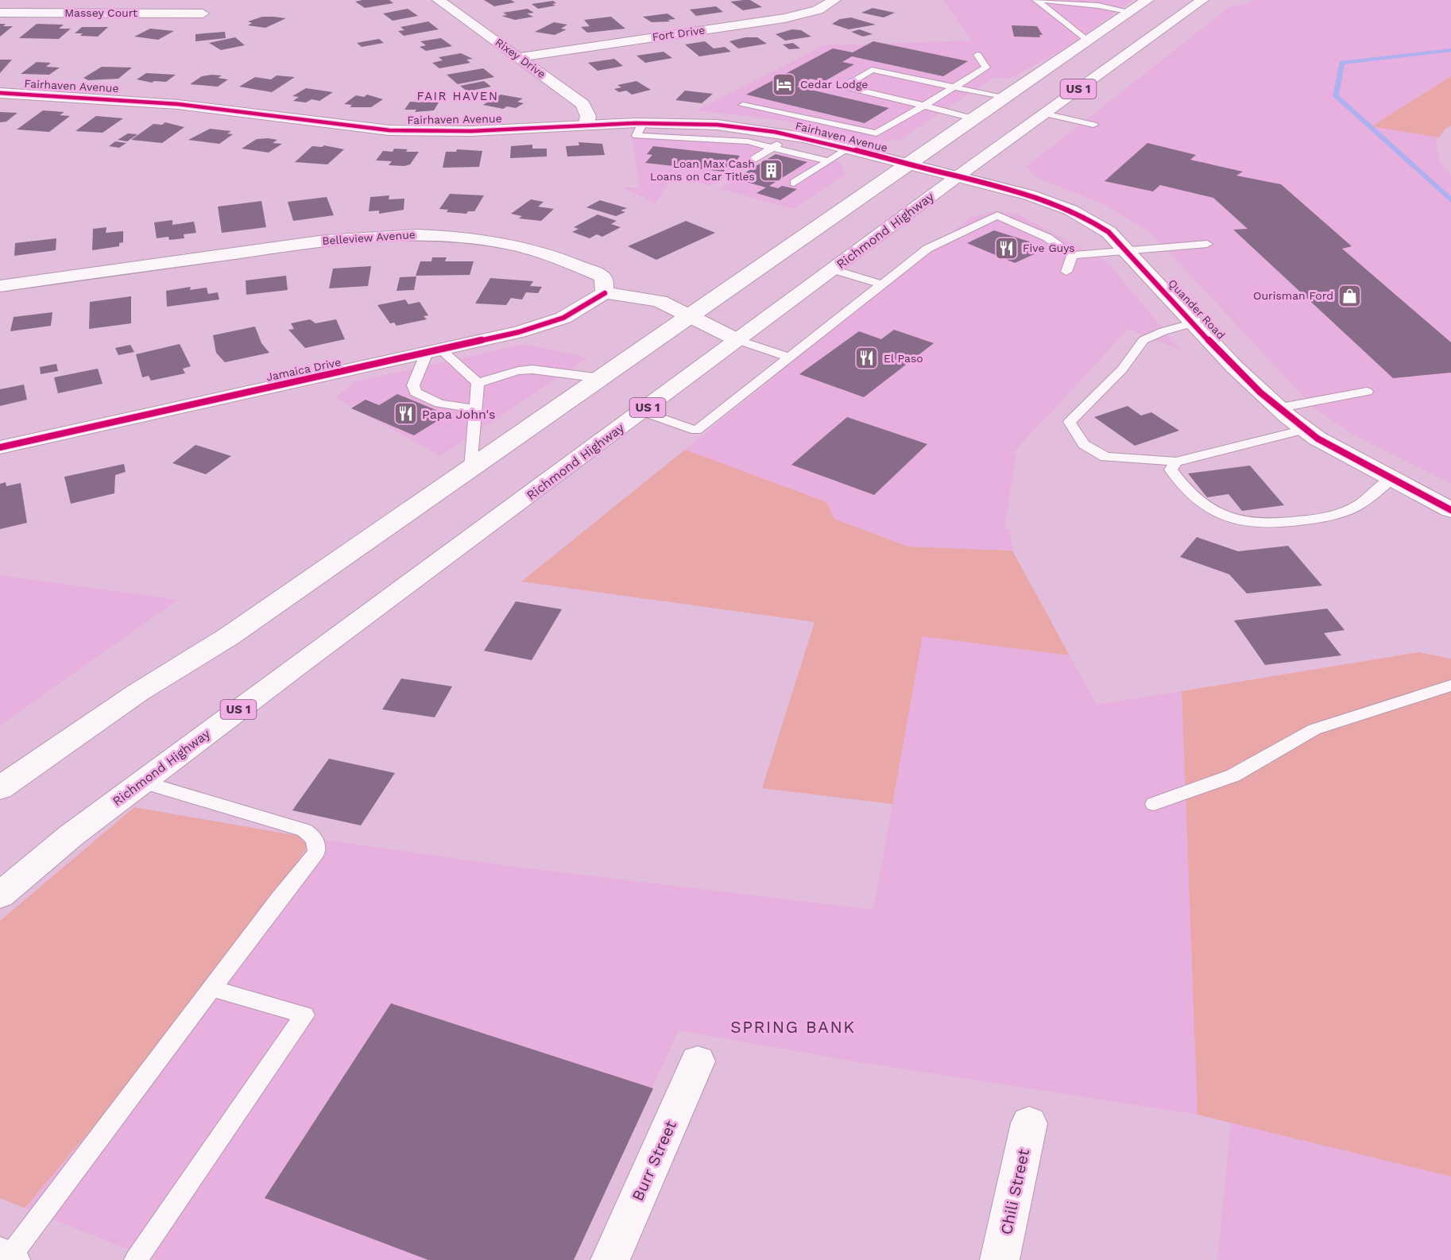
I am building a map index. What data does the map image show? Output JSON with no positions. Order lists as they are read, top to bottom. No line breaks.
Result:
{"streets":{"main road":["Massey Court","Fort Drive","Rixey Drive","Fairhaven Avenue","US 1","Richmond Highway","Belleview Avenue","Quander Road","Jamaica Drive","Burr Street","Chili Street"]},"crossings":[["Fort Drive","Rixey Drive"],["Rixey Drive","Fairhaven Avenue"],["Fairhaven Avenue","US 1"],["Fairhaven Avenue","Quander Road"],["US 1","Quander Road"],["Richmond Highway","Quander Road"],["Belleview Avenue","Jamaica Drive"]],"districts":["FAIR HAVEN","SPRING BANK"],"places":{"hotel":["Cedar Lodge"],"building":["Loan Max Cash Loans on Car Titles"],"restaurant":["Five Guys","El Paso","Papa John's"],"shop":["Ourisman Ford"]}}
